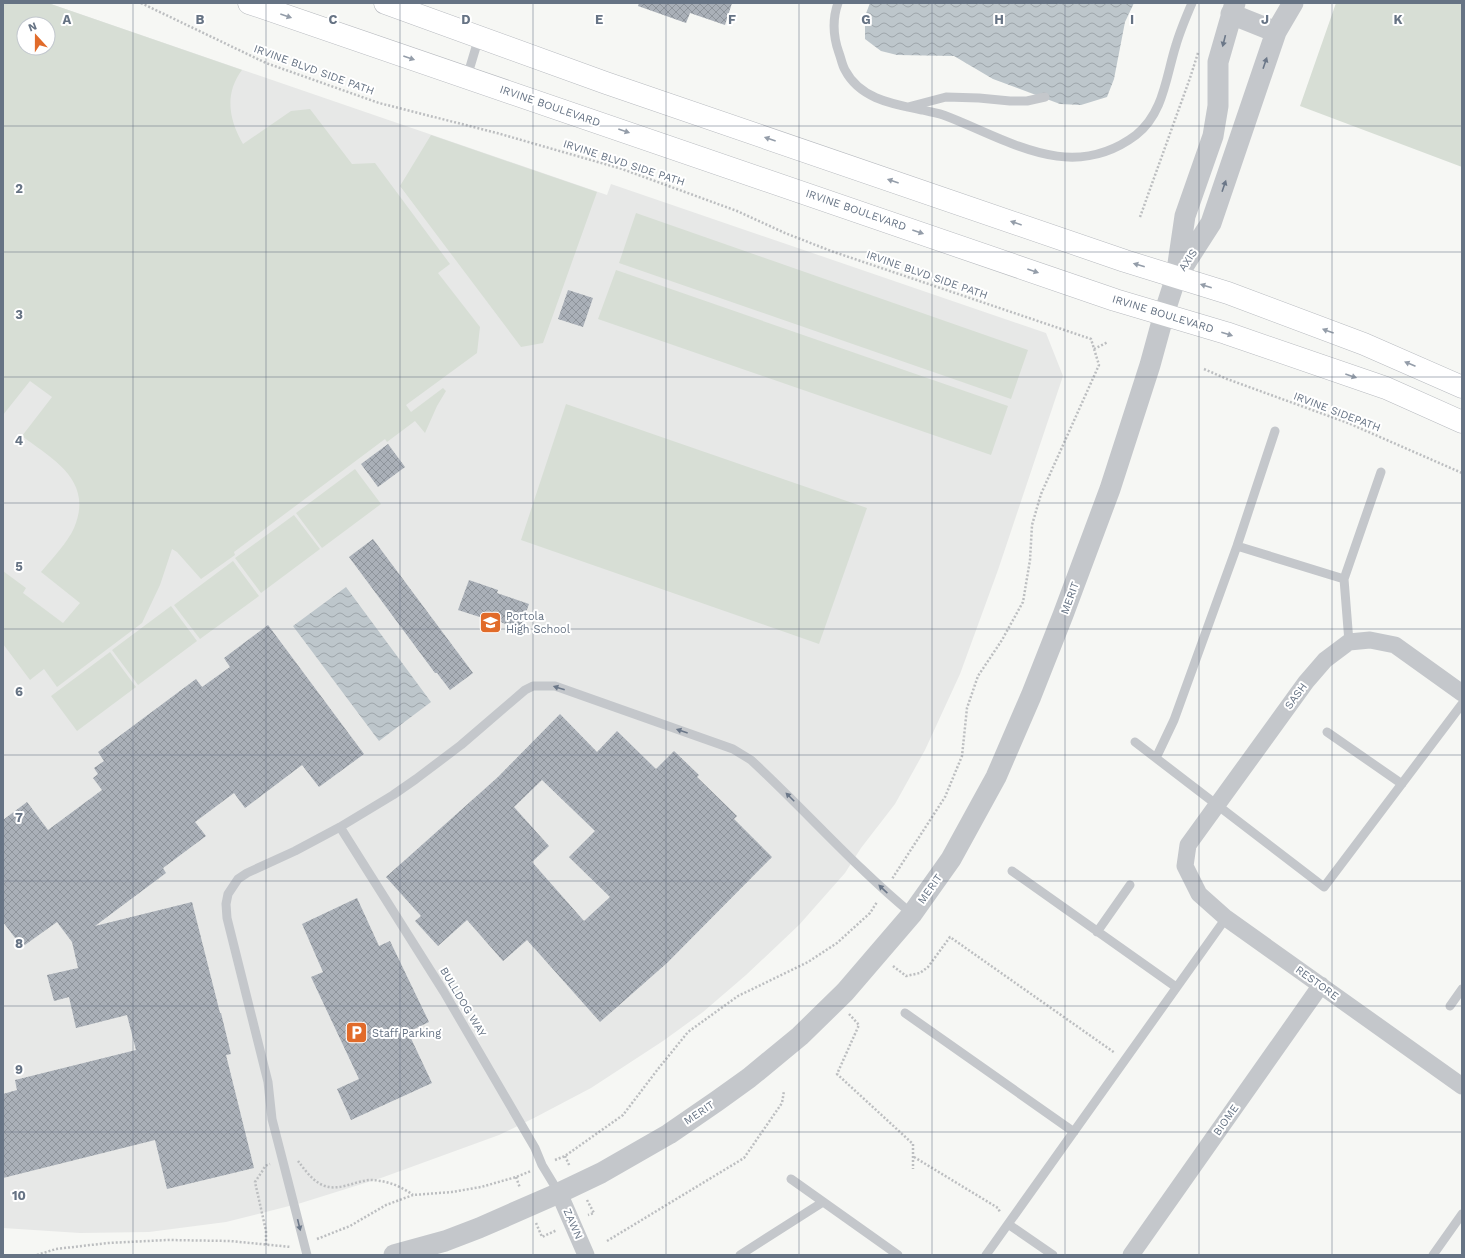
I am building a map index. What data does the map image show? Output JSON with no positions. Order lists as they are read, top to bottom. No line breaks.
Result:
{"streets":{"main road":["IRVINE BOULEVARD"],"street":["AXIS","MERIT","SASH","RESTORE","BIOME","ZAWN"],"lane":["BULLDOG WAY"],"path":["IRVINE BLVD SIDE PATH","IRVINE SIDEPATH"]},"crossings":[["IRVINE BOULEVARD","MERIT"],["AXIS","MERIT"],["MERIT","BULLDOG WAY"],["MERIT","ZAWN"],["SASH","RESTORE"],["RESTORE","BIOME"],["BULLDOG WAY","ZAWN"]],"places":{"school or university":["Portola High School"],"parking":["Staff Parking"]},"north":"top","grid":{"columns":["A","B","C","D","E","F","G","H","I","J","K"],"rows":["2","3","4","5","6","7","8","9","10"]}}
